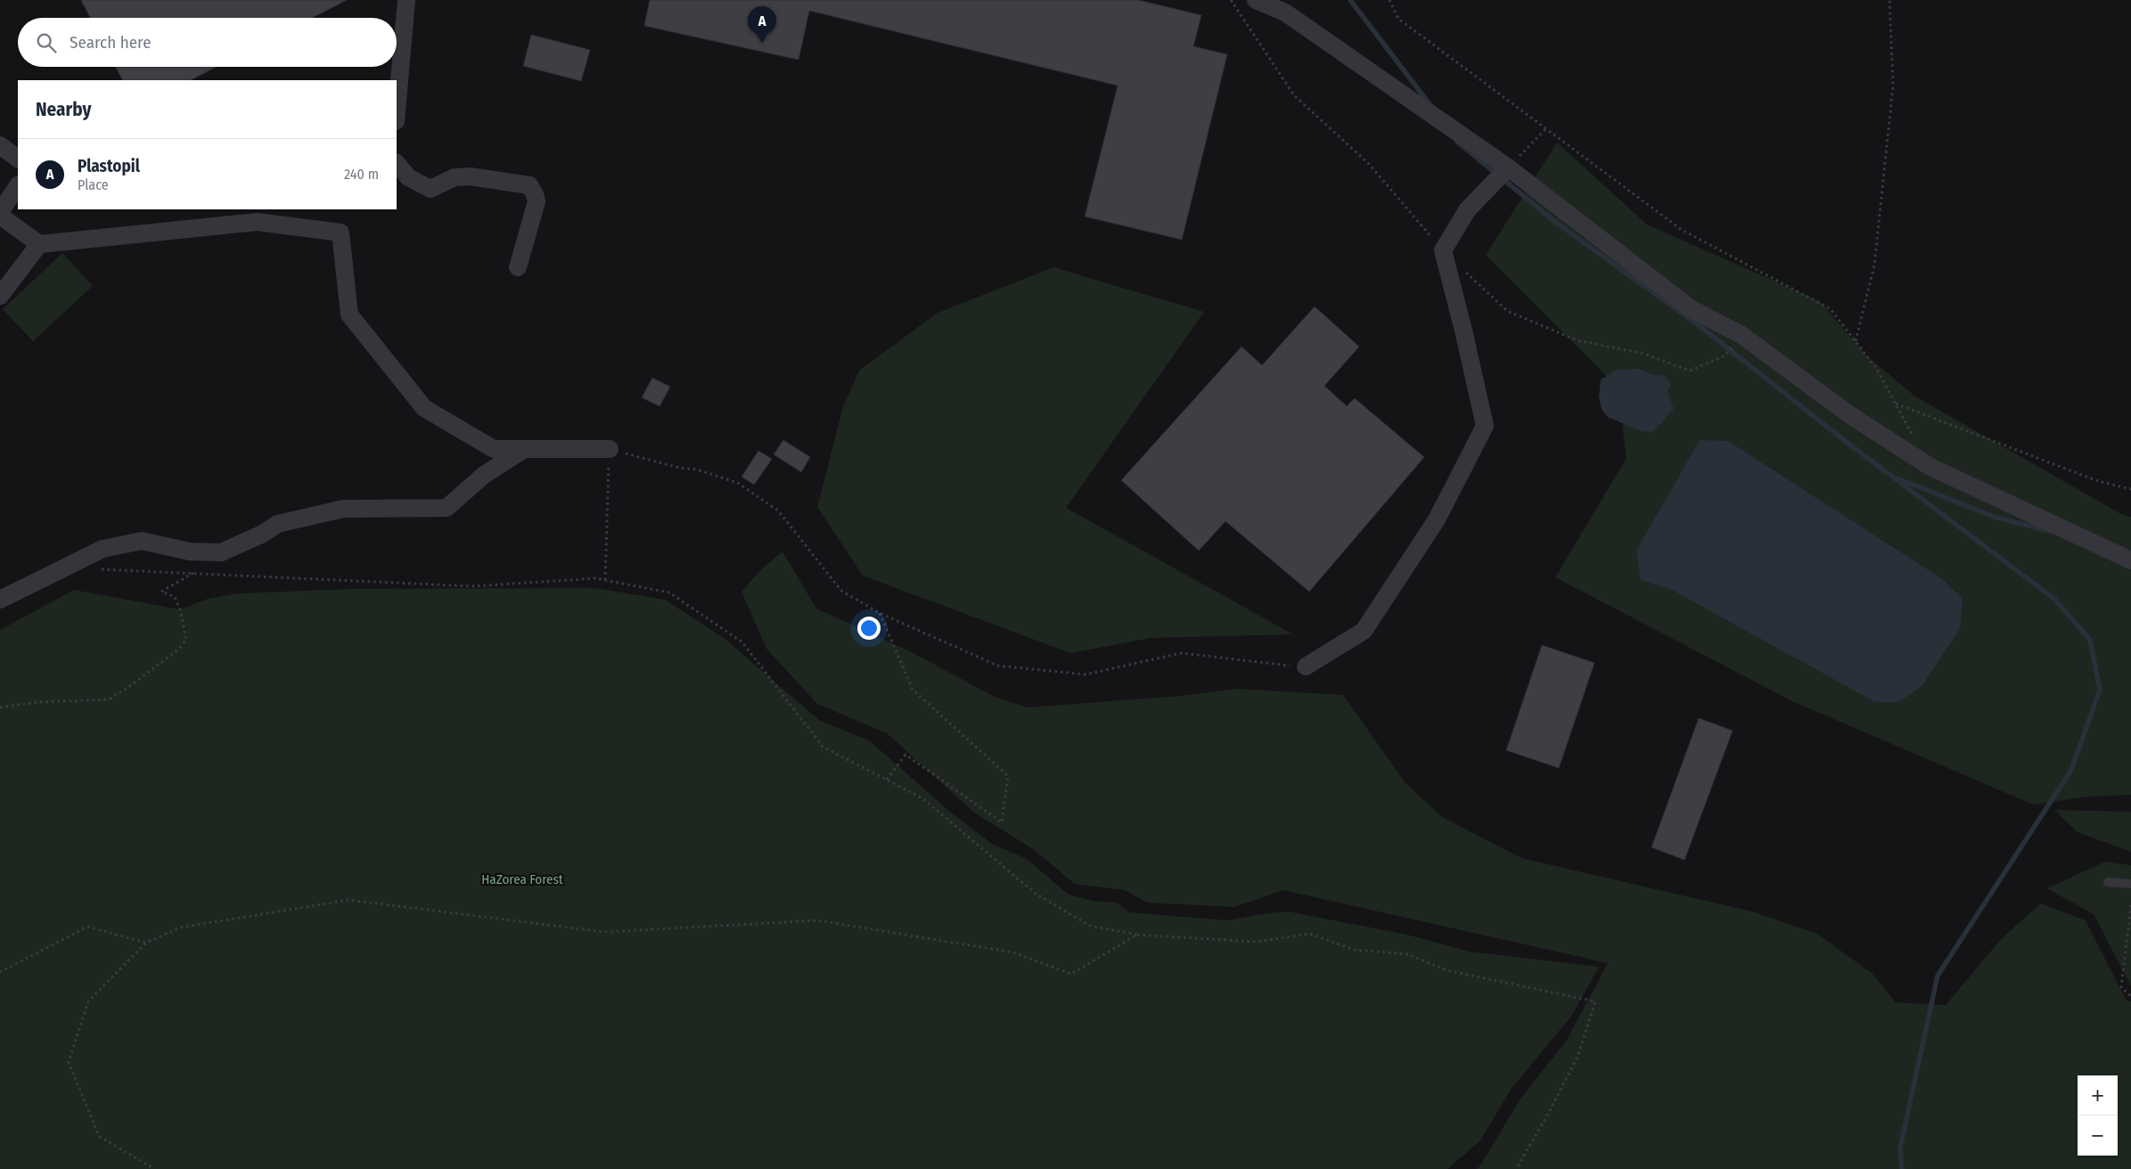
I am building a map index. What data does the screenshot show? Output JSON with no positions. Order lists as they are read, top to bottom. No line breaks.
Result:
{"parks":["HaZorea Forest"],"page":{"pins":"A","search":"Search here","heading":"Nearby","list":[{"mark":"A","name":"Plastopil","note":"Place","value":"240 m"}],"map_buttons":["+","−"]}}
